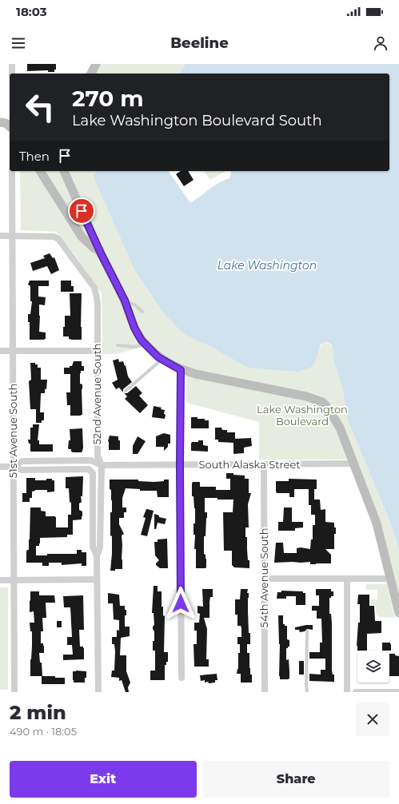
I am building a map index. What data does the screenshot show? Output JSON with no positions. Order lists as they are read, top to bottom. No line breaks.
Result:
{"streets":{"street":["52nd Avenue South","51st Avenue South","South Alaska Street","54th Avenue South"]},"crossings":[["52nd Avenue South","51st Avenue South"],["52nd Avenue South","South Alaska Street"],["51st Avenue South","South Alaska Street"],["South Alaska Street","54th Avenue South"]],"water":["Lake Washington"],"parks":["Lake Washington Boulevard"],"page":{"status":"18:03","header":"Beeline","turn":["270 m","Lake Washington Boulevard South"],"then":"Then","heading":["2 min","490 m · 18:05"],"buttons":["Exit","Share"]}}
